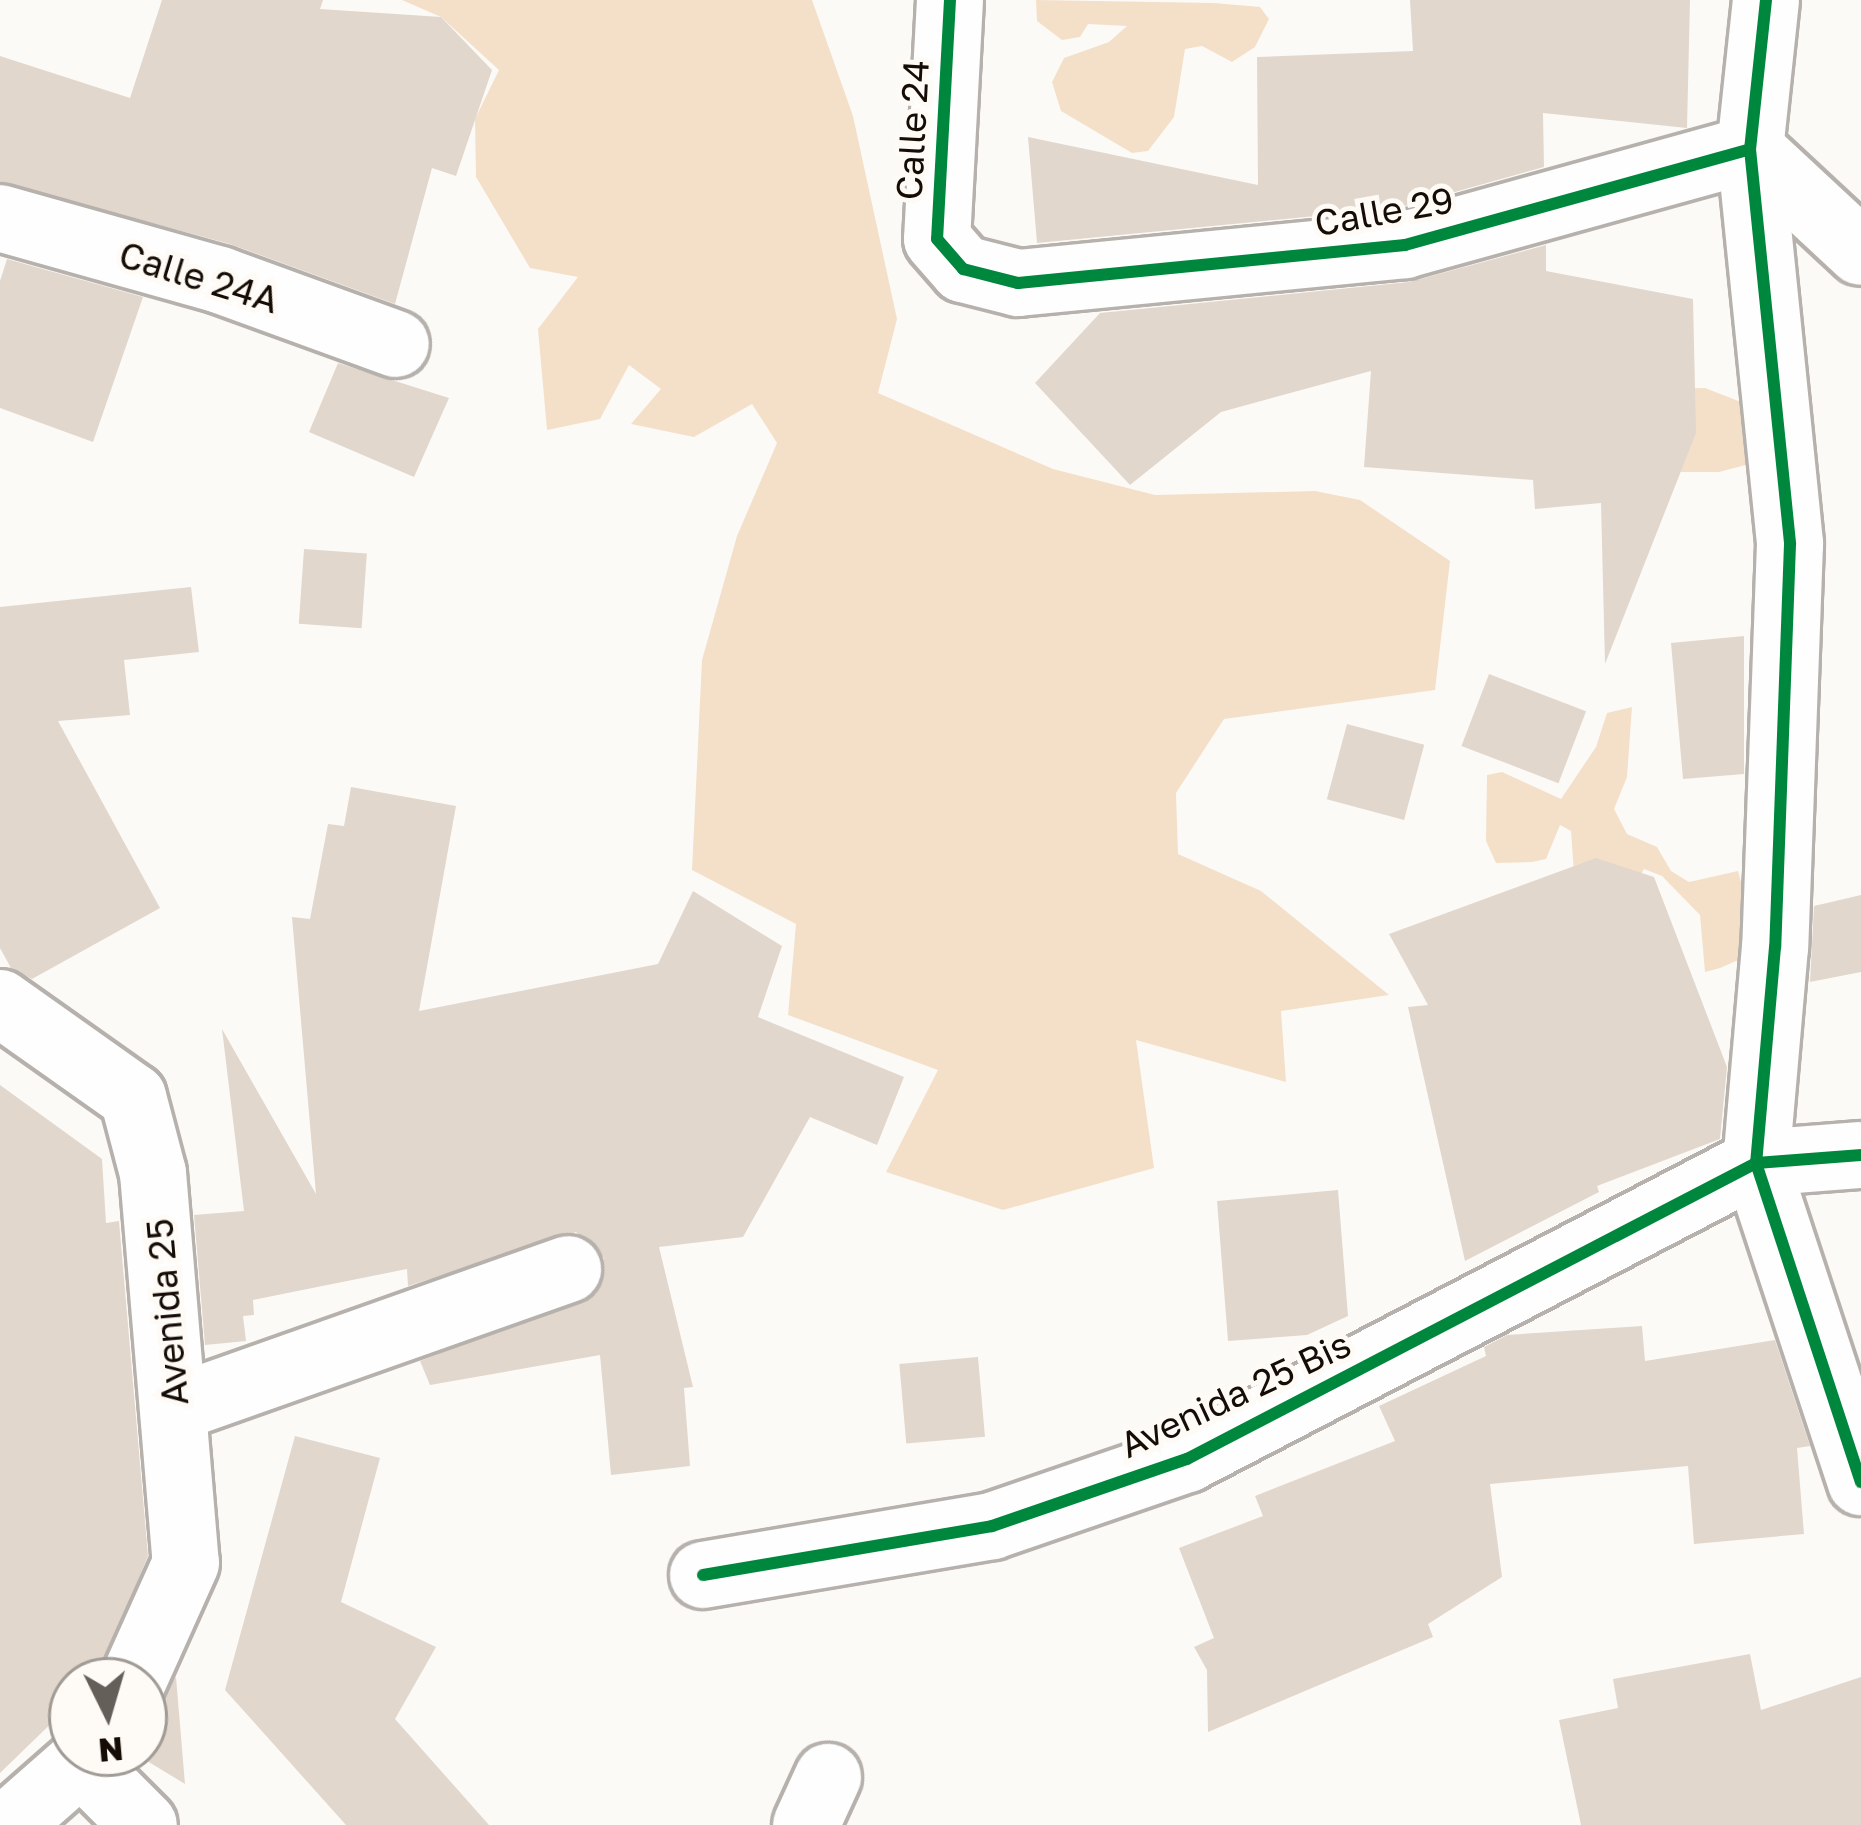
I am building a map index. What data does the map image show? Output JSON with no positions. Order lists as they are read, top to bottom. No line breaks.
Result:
{"streets":{"street":["Calle 24","Calle 29","Calle 24A","Avenida 25","Avenida 25 Bis"]},"crossings":[["Calle 24","Calle 29"]],"north":"bottom"}
